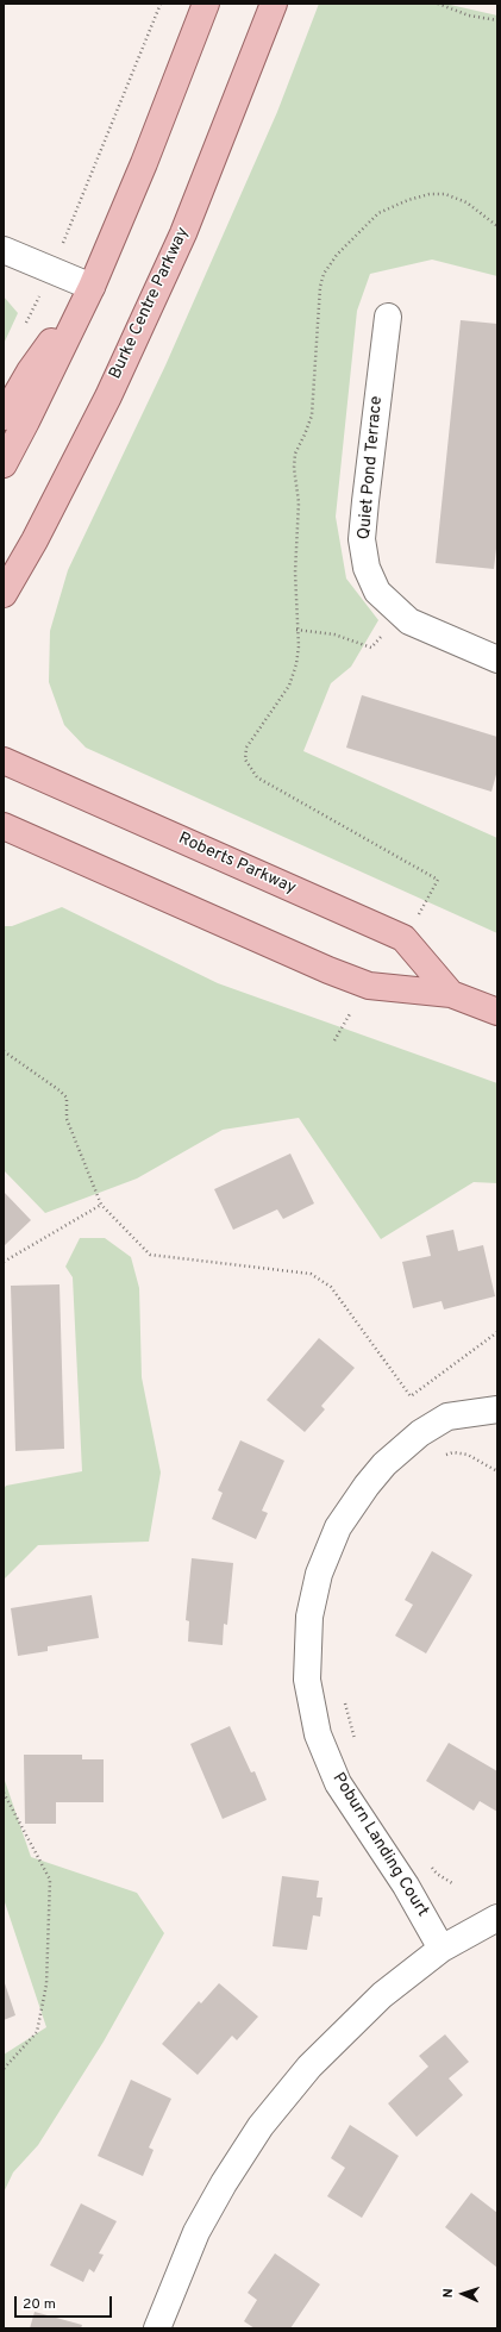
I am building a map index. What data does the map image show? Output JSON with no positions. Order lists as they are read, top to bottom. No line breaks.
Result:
{"streets":{"main road":["Burke Centre Parkway","Roberts Parkway"],"street":["Quiet Pond Terrace","Poburn Landing Court"]},"scale_bar":"20 m","north":"left"}
